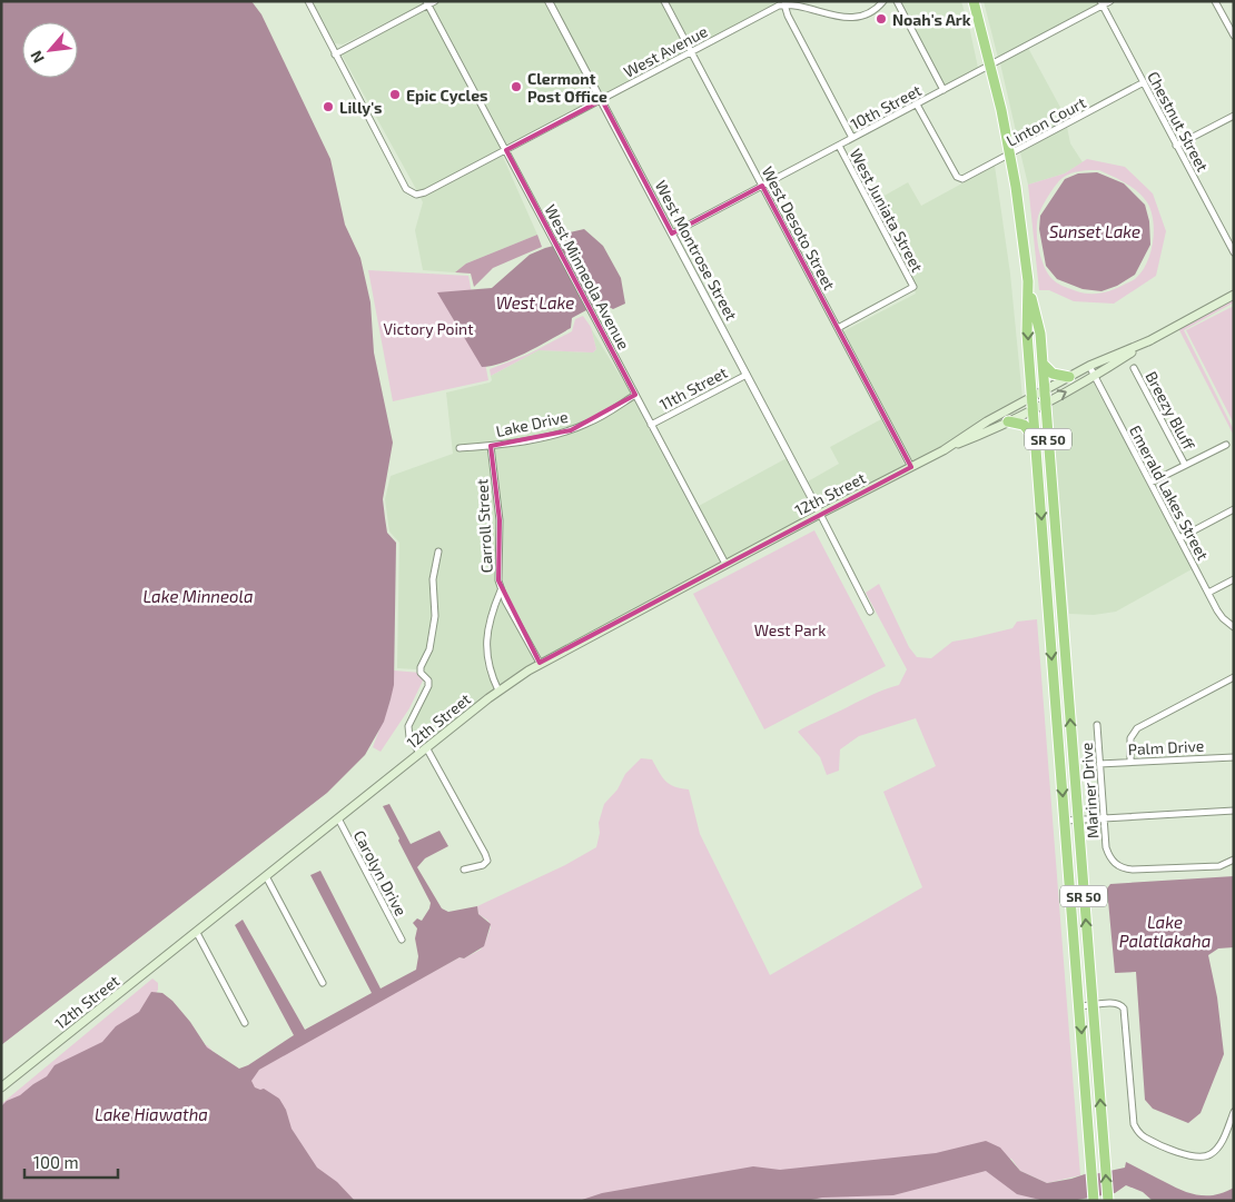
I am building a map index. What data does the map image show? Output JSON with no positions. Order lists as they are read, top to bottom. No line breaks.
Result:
{"streets":{"highway":["SR 50"],"main road":["12th Street"],"street":["West Avenue","10th Street","Linton Court","Chestnut Street","West Juniata Street","West Desoto Street","West Montrose Street","West Minneola Avenue","11th Street","Breezy Bluff","Lake Drive","Emerald Lakes Street","Carroll Street","Palm Drive","Mariner Drive","Carolyn Drive"]},"crossings":[["West Avenue","West Juniata Street"],["West Avenue","West Desoto Street"],["West Avenue","West Montrose Street"],["West Avenue","West Minneola Avenue"],["10th Street","Linton Court"],["10th Street","Chestnut Street"],["10th Street","West Juniata Street"],["10th Street","West Desoto Street"],["10th Street","West Montrose Street"],["10th Street","SR 50"],["Linton Court","Chestnut Street"],["Linton Court","SR 50"],["West Juniata Street","West Desoto Street"],["West Desoto Street","12th Street"],["West Montrose Street","11th Street"],["West Montrose Street","12th Street"],["West Minneola Avenue","11th Street"],["West Minneola Avenue","Lake Drive"],["West Minneola Avenue","12th Street"],["Lake Drive","Carroll Street"],["SR 50","12th Street"],["Emerald Lakes Street","12th Street"],["12th Street","Carroll Street"],["12th Street","Carolyn Drive"],["Palm Drive","Mariner Drive"]],"water":["Sunset Lake","West Lake","Lake Minneola","Lake Palatlakaha","Lake Hiawatha"],"parks":["Victory Point","West Park"],"places":["Noah's Ark","Clermont Post Office","Epic Cycles","Lilly's"],"scale_bar":"100 m","north":"bottom left"}
